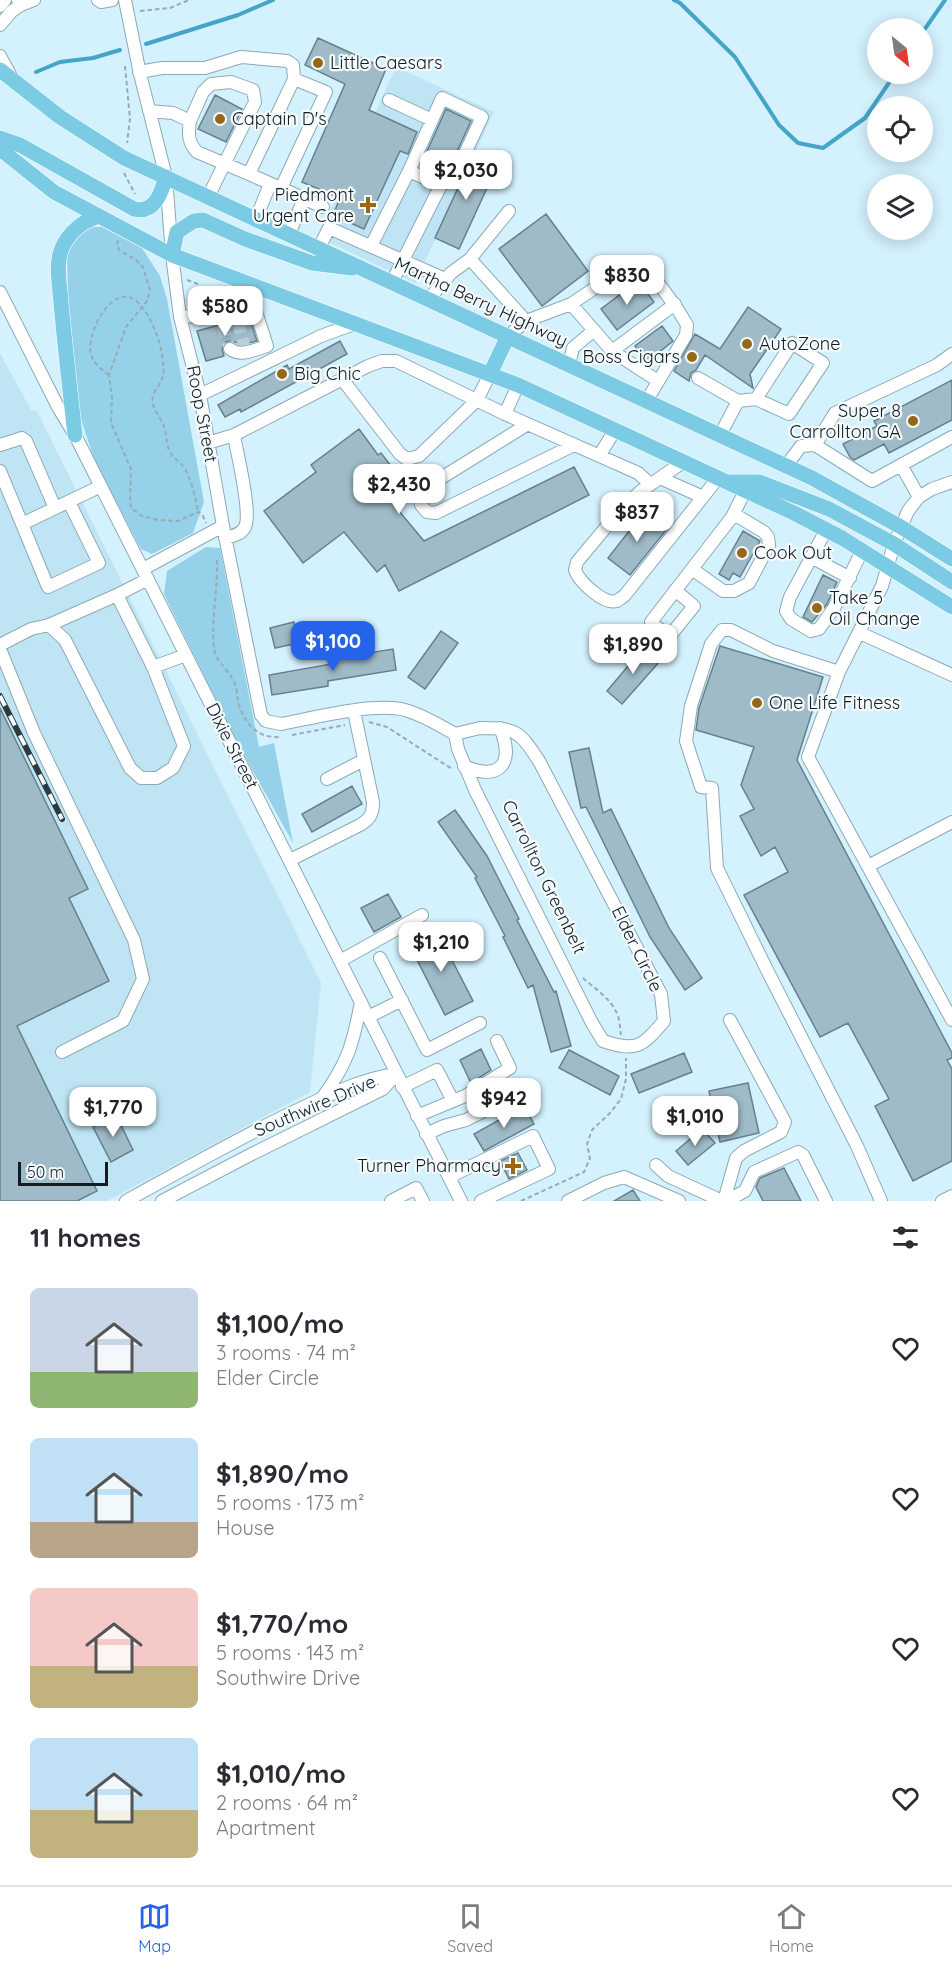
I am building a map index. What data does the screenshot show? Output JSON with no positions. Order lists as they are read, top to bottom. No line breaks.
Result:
{"streets":{"main road":["Martha Berry Highway"],"street":["Roop Street","Dixie Street","Elder Circle","Southwire Drive"],"path":["Carrollton Greenbelt"]},"crossings":[["Martha Berry Highway","Roop Street"],["Dixie Street","Southwire Drive"],["Carrollton Greenbelt","Elder Circle"]],"places":{"other":["Little Caesars","Captain D's","AutoZone","Boss Cigars","Big Chic","Super 8 Carrollton GA","Cook Out","Take 5 Oil Change","One Life Fitness"],"health":["Piedmont Urgent Care","Turner Pharmacy"]},"scale_bar":"50 m","north":"bottom right","page":{"price":["$2,030","$830","$580","$2,430","$837","$1,100","$1,890","$1,210","$942","$1,770","$1,010"],"scale":"50 m","heading":"11 homes","list":[{"name":"$1,100/mo","note":"3 rooms · 74 m² · Elder Circle"},{"name":"$1,890/mo","note":"5 rooms · 173 m² · House"},{"name":"$1,770/mo","note":"5 rooms · 143 m² · Southwire Drive"},{"name":"$1,010/mo","note":"2 rooms · 64 m² · Apartment"}],"tabs":["Map","Saved","Home"]}}
